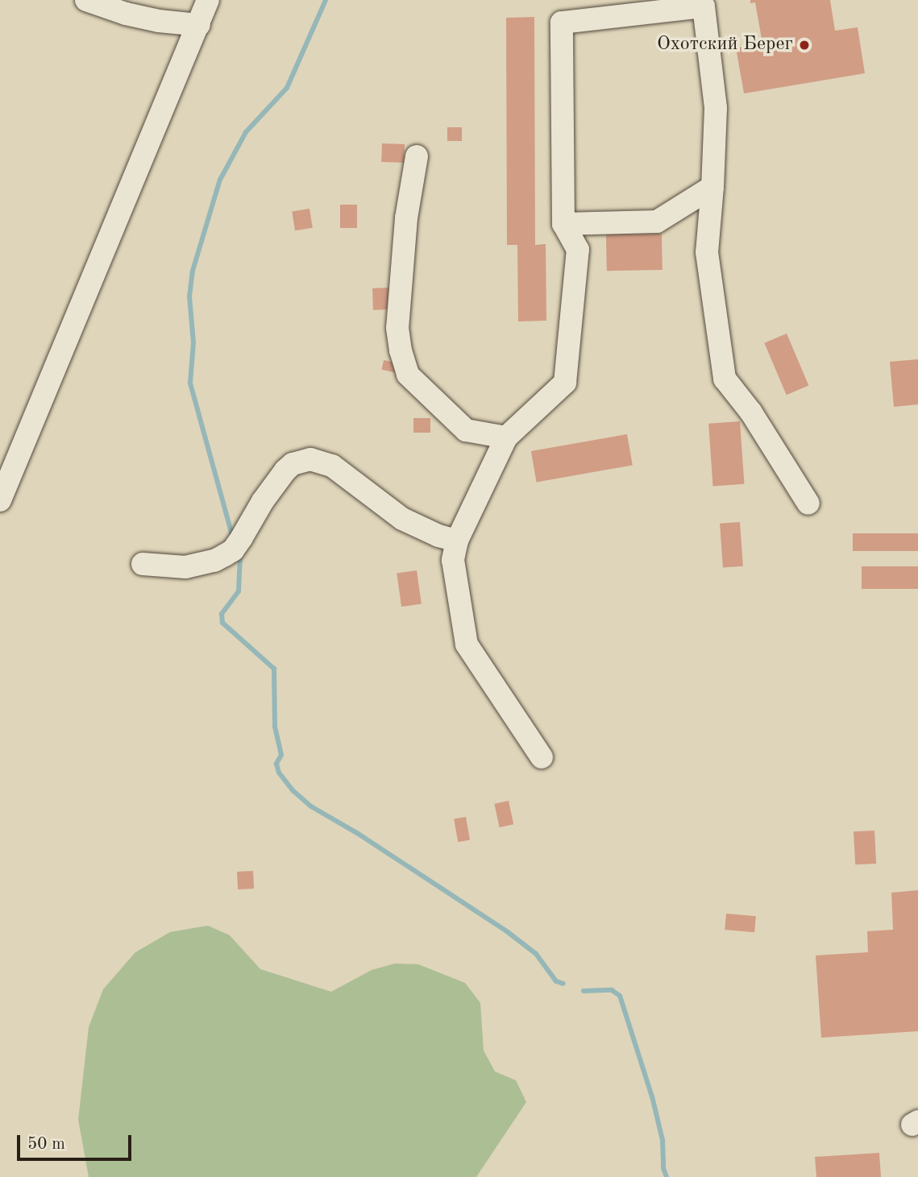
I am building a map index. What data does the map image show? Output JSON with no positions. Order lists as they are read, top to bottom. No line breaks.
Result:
{"places":["Охотский Берег"],"scale_bar":"50 m"}
